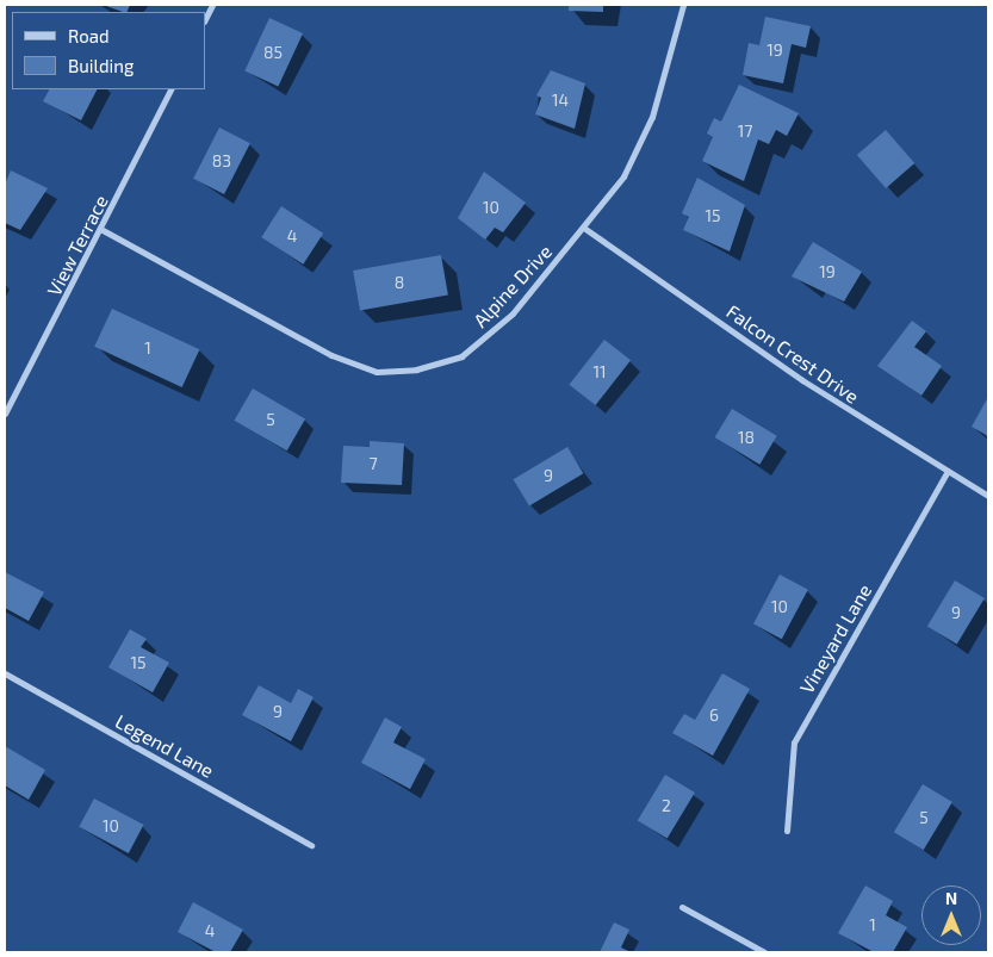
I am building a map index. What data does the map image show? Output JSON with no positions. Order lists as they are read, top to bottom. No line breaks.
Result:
{"streets":{"street":["View Terrace","Alpine Drive","Falcon Crest Drive","Vineyard Lane","Legend Lane"]},"crossings":[["View Terrace","Alpine Drive"],["Alpine Drive","Falcon Crest Drive"],["Falcon Crest Drive","Vineyard Lane"]],"house_numbers":["19","85","14","17","83","10","15","4","19","8","1","11","5","18","7","9","10","9","15","9","6","2","5","10","1","4"],"legend":["Road","Building"],"north":"top"}
